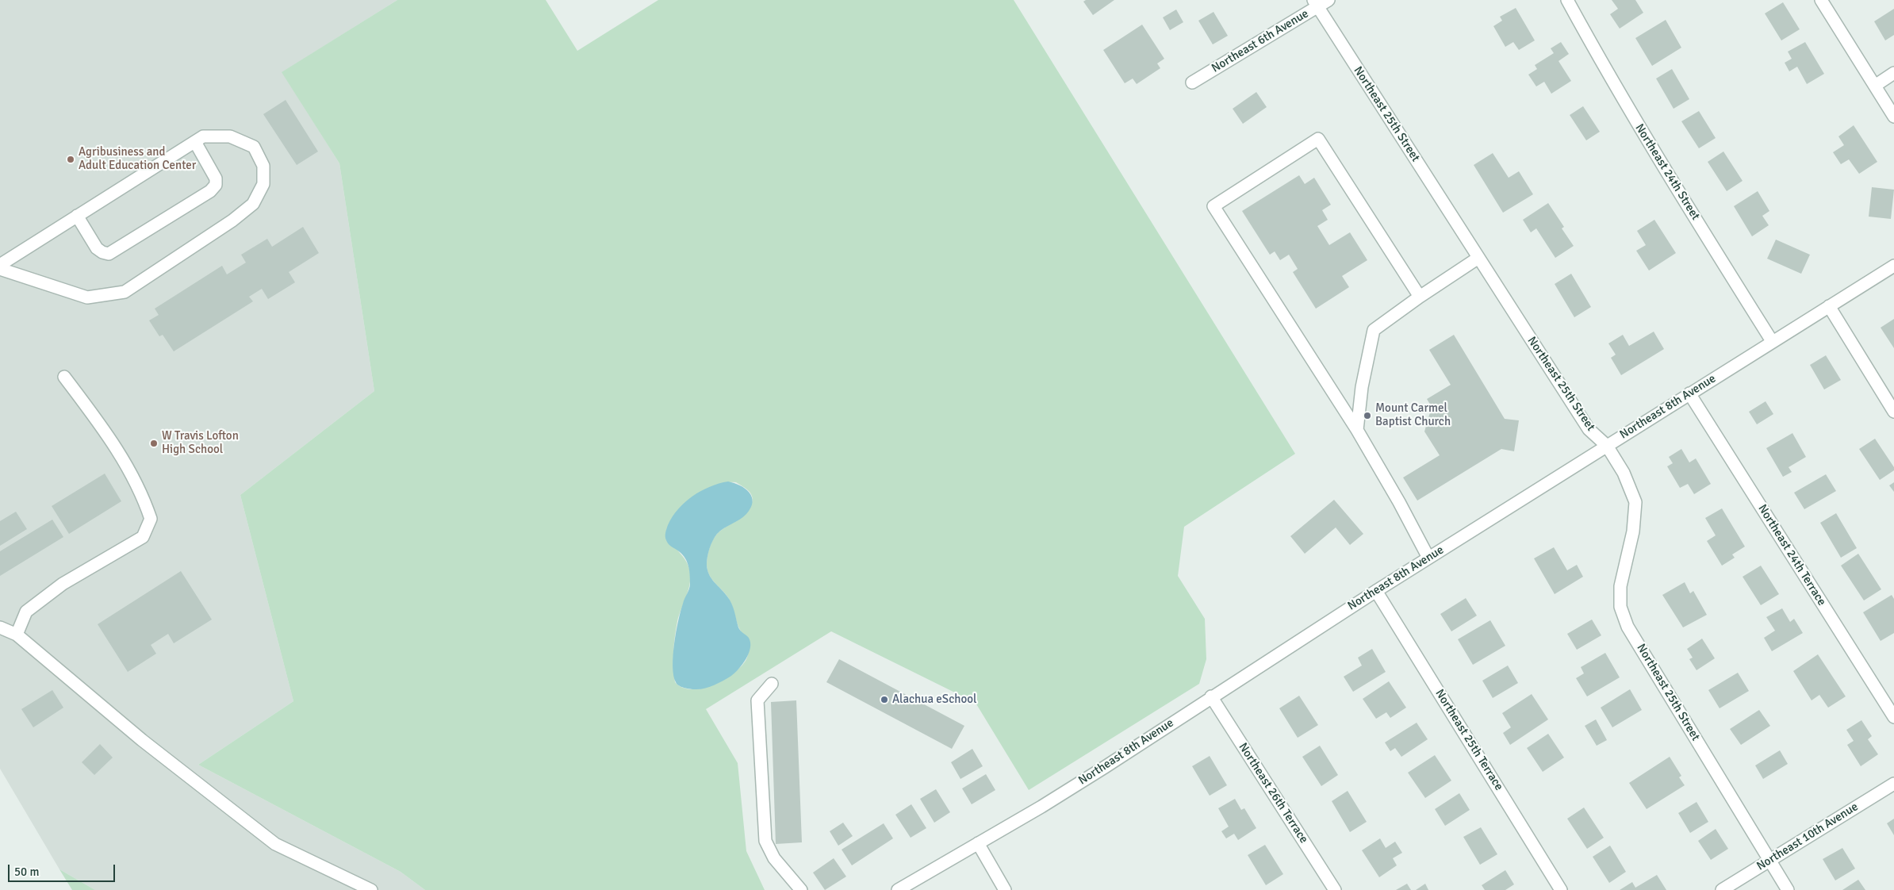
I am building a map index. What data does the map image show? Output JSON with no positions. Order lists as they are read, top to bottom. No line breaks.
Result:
{"streets":{"street":["Northeast 6th Avenue","Northeast 25th Street","Northeast 24th Street","Northeast 8th Avenue","Northeast 24th Terrace","Northeast 25th Terrace","Northeast 26th Terrace","Northeast 10th Avenue"]},"crossings":[["Northeast 6th Avenue","Northeast 25th Street"],["Northeast 25th Street","Northeast 8th Avenue"],["Northeast 25th Street","Northeast 10th Avenue"],["Northeast 24th Street","Northeast 8th Avenue"],["Northeast 8th Avenue","Northeast 24th Terrace"],["Northeast 8th Avenue","Northeast 25th Terrace"],["Northeast 8th Avenue","Northeast 26th Terrace"]],"places":["Agribusiness and Adult Education Center","Mount Carmel Baptist Church","W Travis Lofton High School","Alachua eSchool"],"scale_bar":"50 m"}
